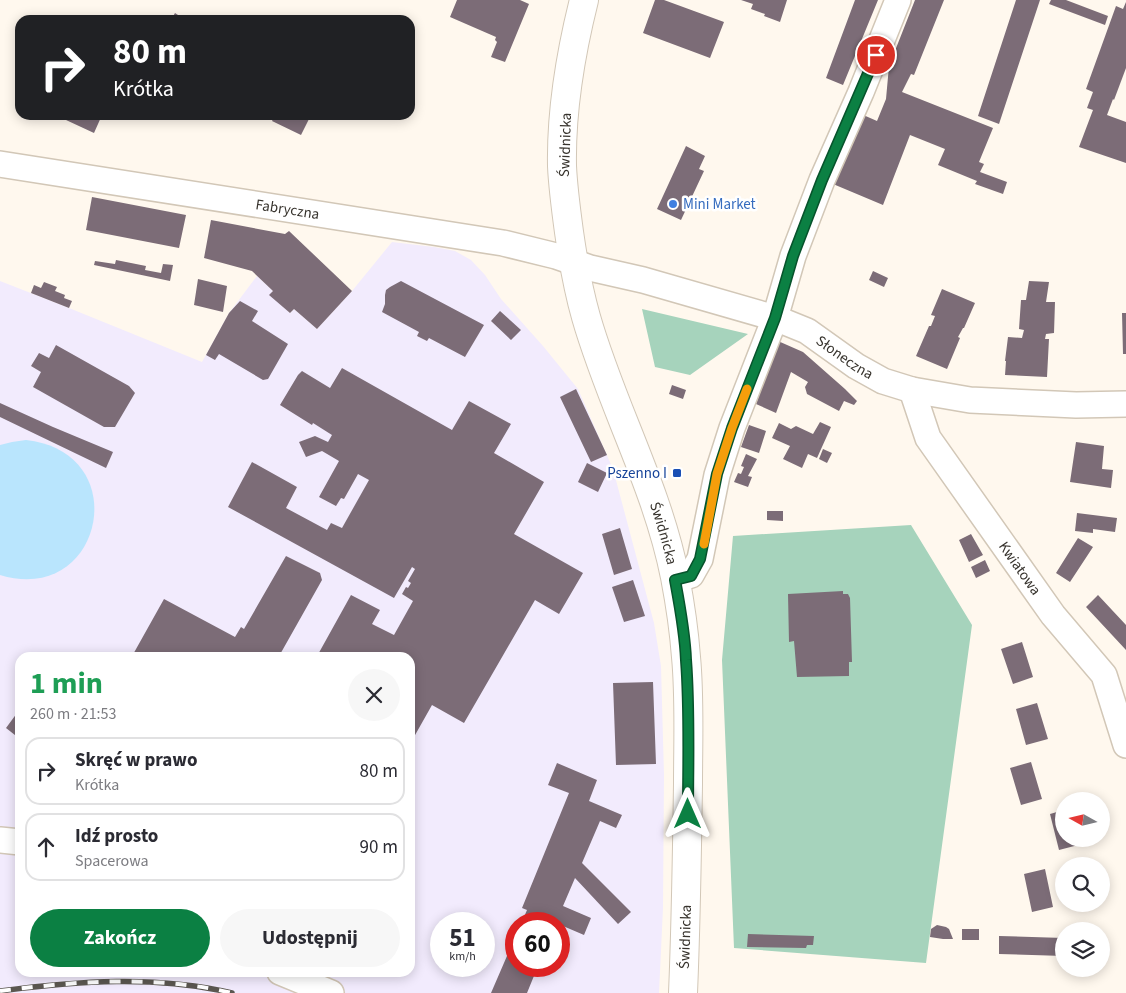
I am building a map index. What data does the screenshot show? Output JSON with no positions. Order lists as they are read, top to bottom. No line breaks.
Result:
{"streets":{"main road":["Świdnicka"],"street":["Fabryczna","Słoneczna","Kwiatowa"]},"crossings":[["Świdnicka","Fabryczna"],["Świdnicka","Słoneczna"],["Fabryczna","Słoneczna"],["Słoneczna","Kwiatowa"]],"places":{"other":["Mini Market"],"transit":["Pszenno I"]},"north":"left","page":{"turn":["80 m","Krótka"],"heading":["1 min","260 m · 21:53"],"list":[{"name":"Skręć w prawo","note":"Krótka","value":"80 m"},{"name":"Idź prosto","note":"Spacerowa","value":"90 m"}],"buttons":["Zakończ","Udostępnij"],"speed":"51 km/h","limit":"60"}}
